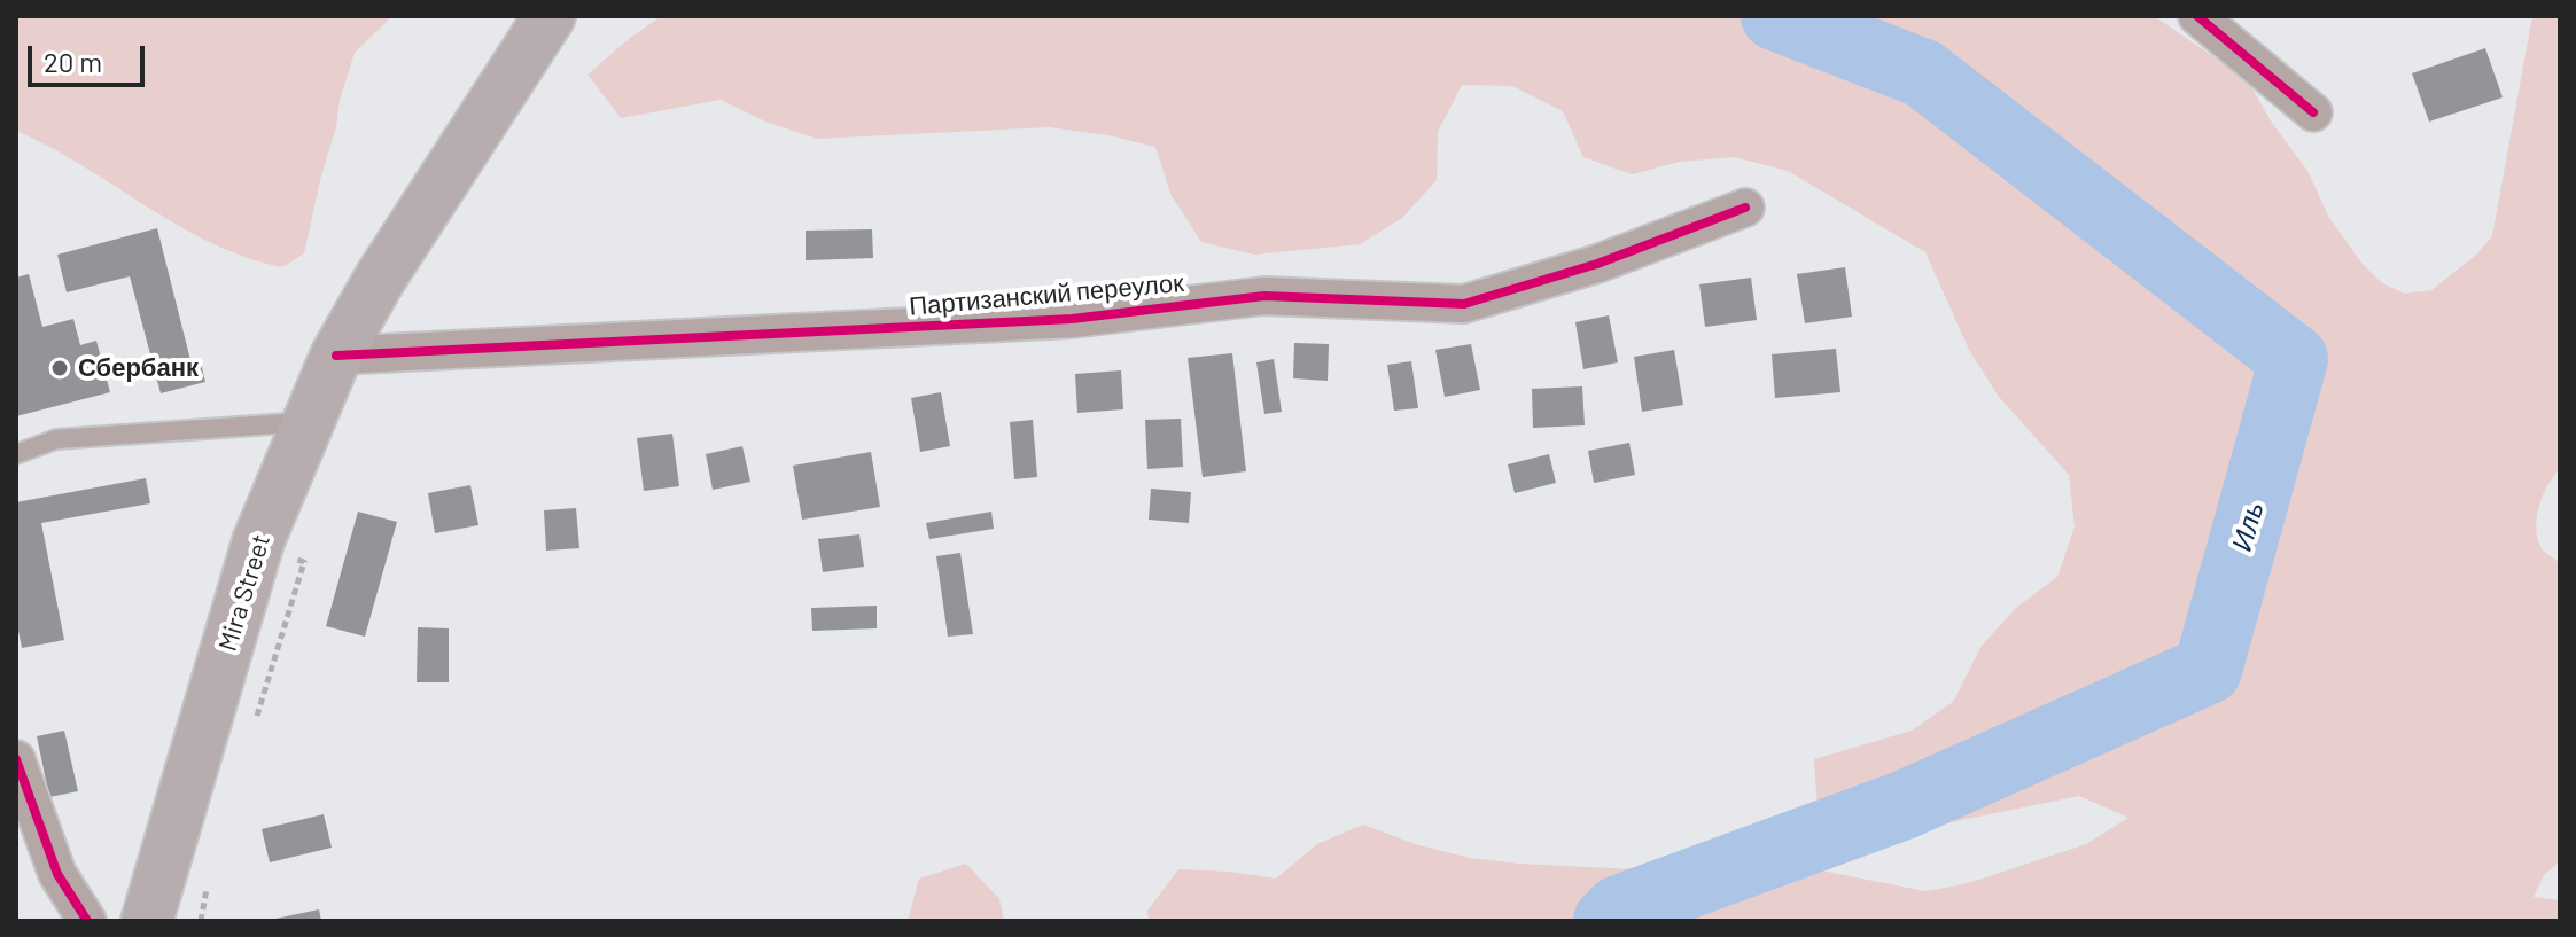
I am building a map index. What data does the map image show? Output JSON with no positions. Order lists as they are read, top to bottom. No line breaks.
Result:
{"streets":{"highway":["Mira Street"],"street":["Партизанский переулок"]},"crossings":[["Партизанский переулок","Mira Street"]],"water":["Иль"],"places":["Сбербанк"],"scale_bar":"20 m"}
